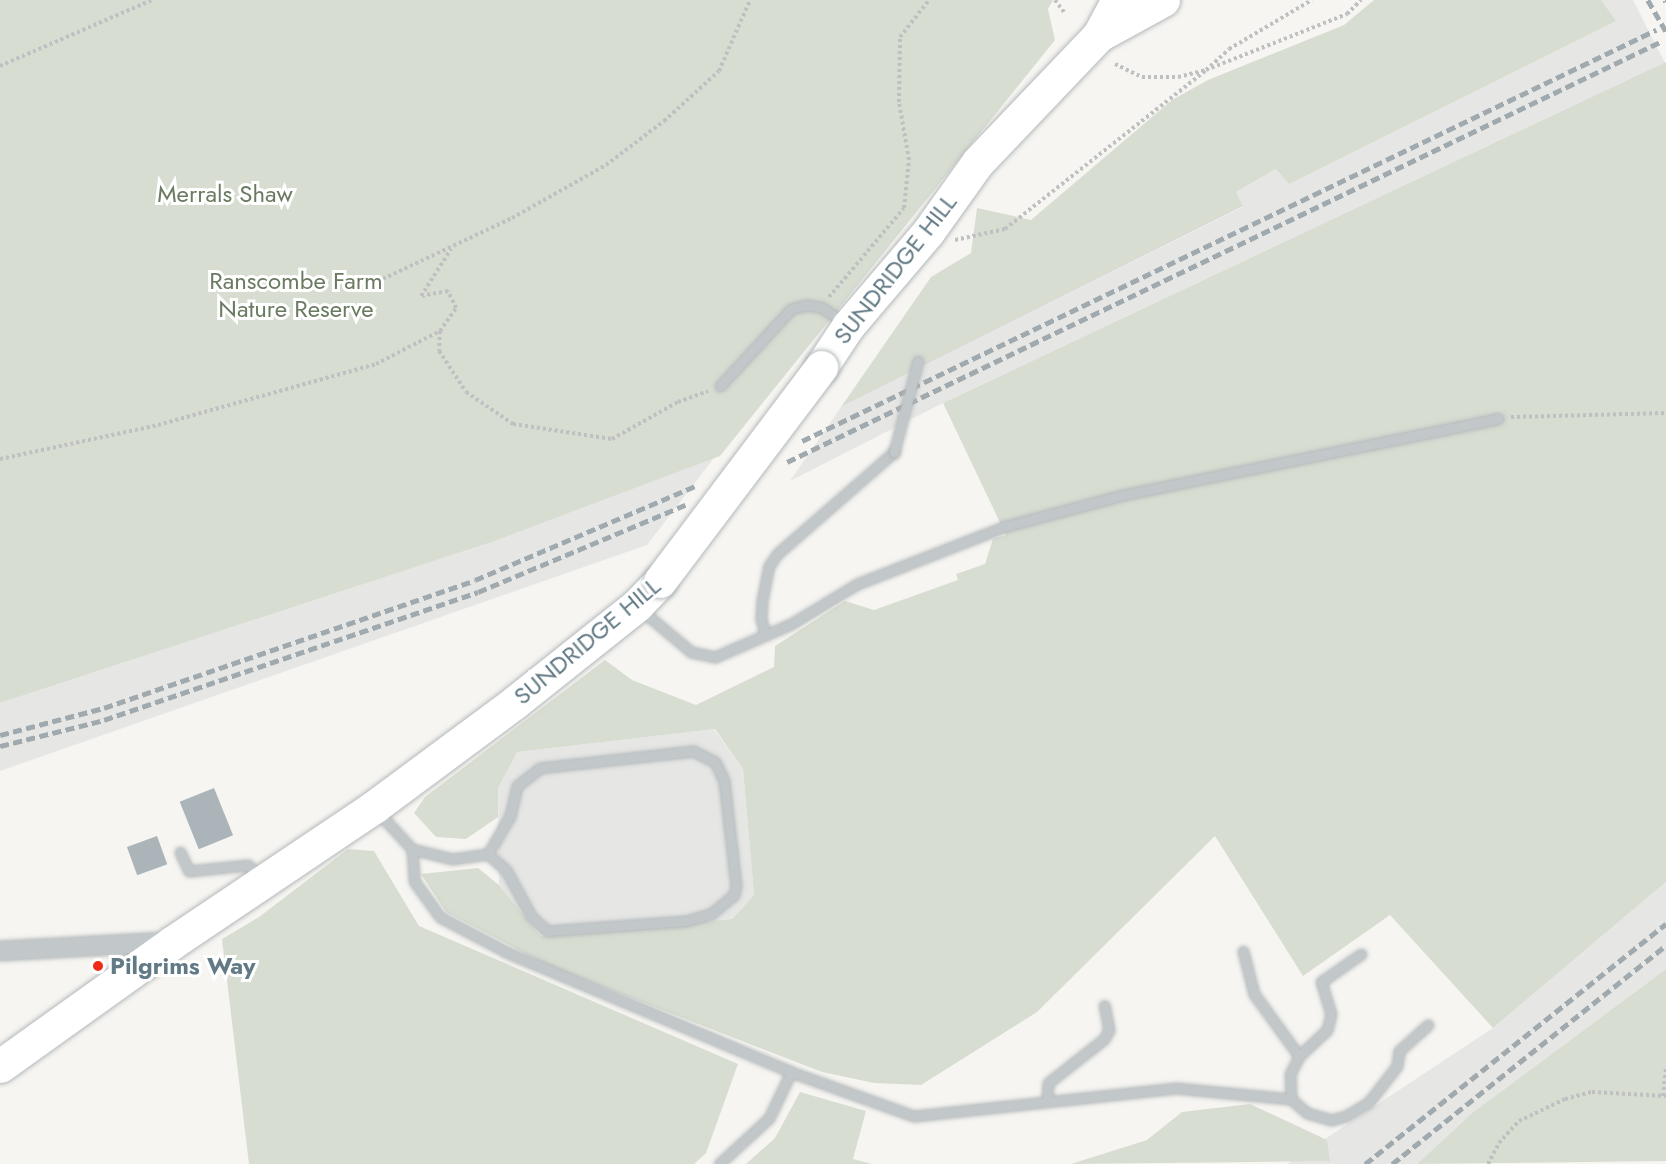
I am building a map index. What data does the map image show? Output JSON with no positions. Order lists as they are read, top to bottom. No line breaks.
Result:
{"streets":{"highway":["SUNDRIDGE HILL"]},"parks":["Merrals Shaw","Ranscombe Farm Nature Reserve"],"places":["Pilgrims Way"]}
